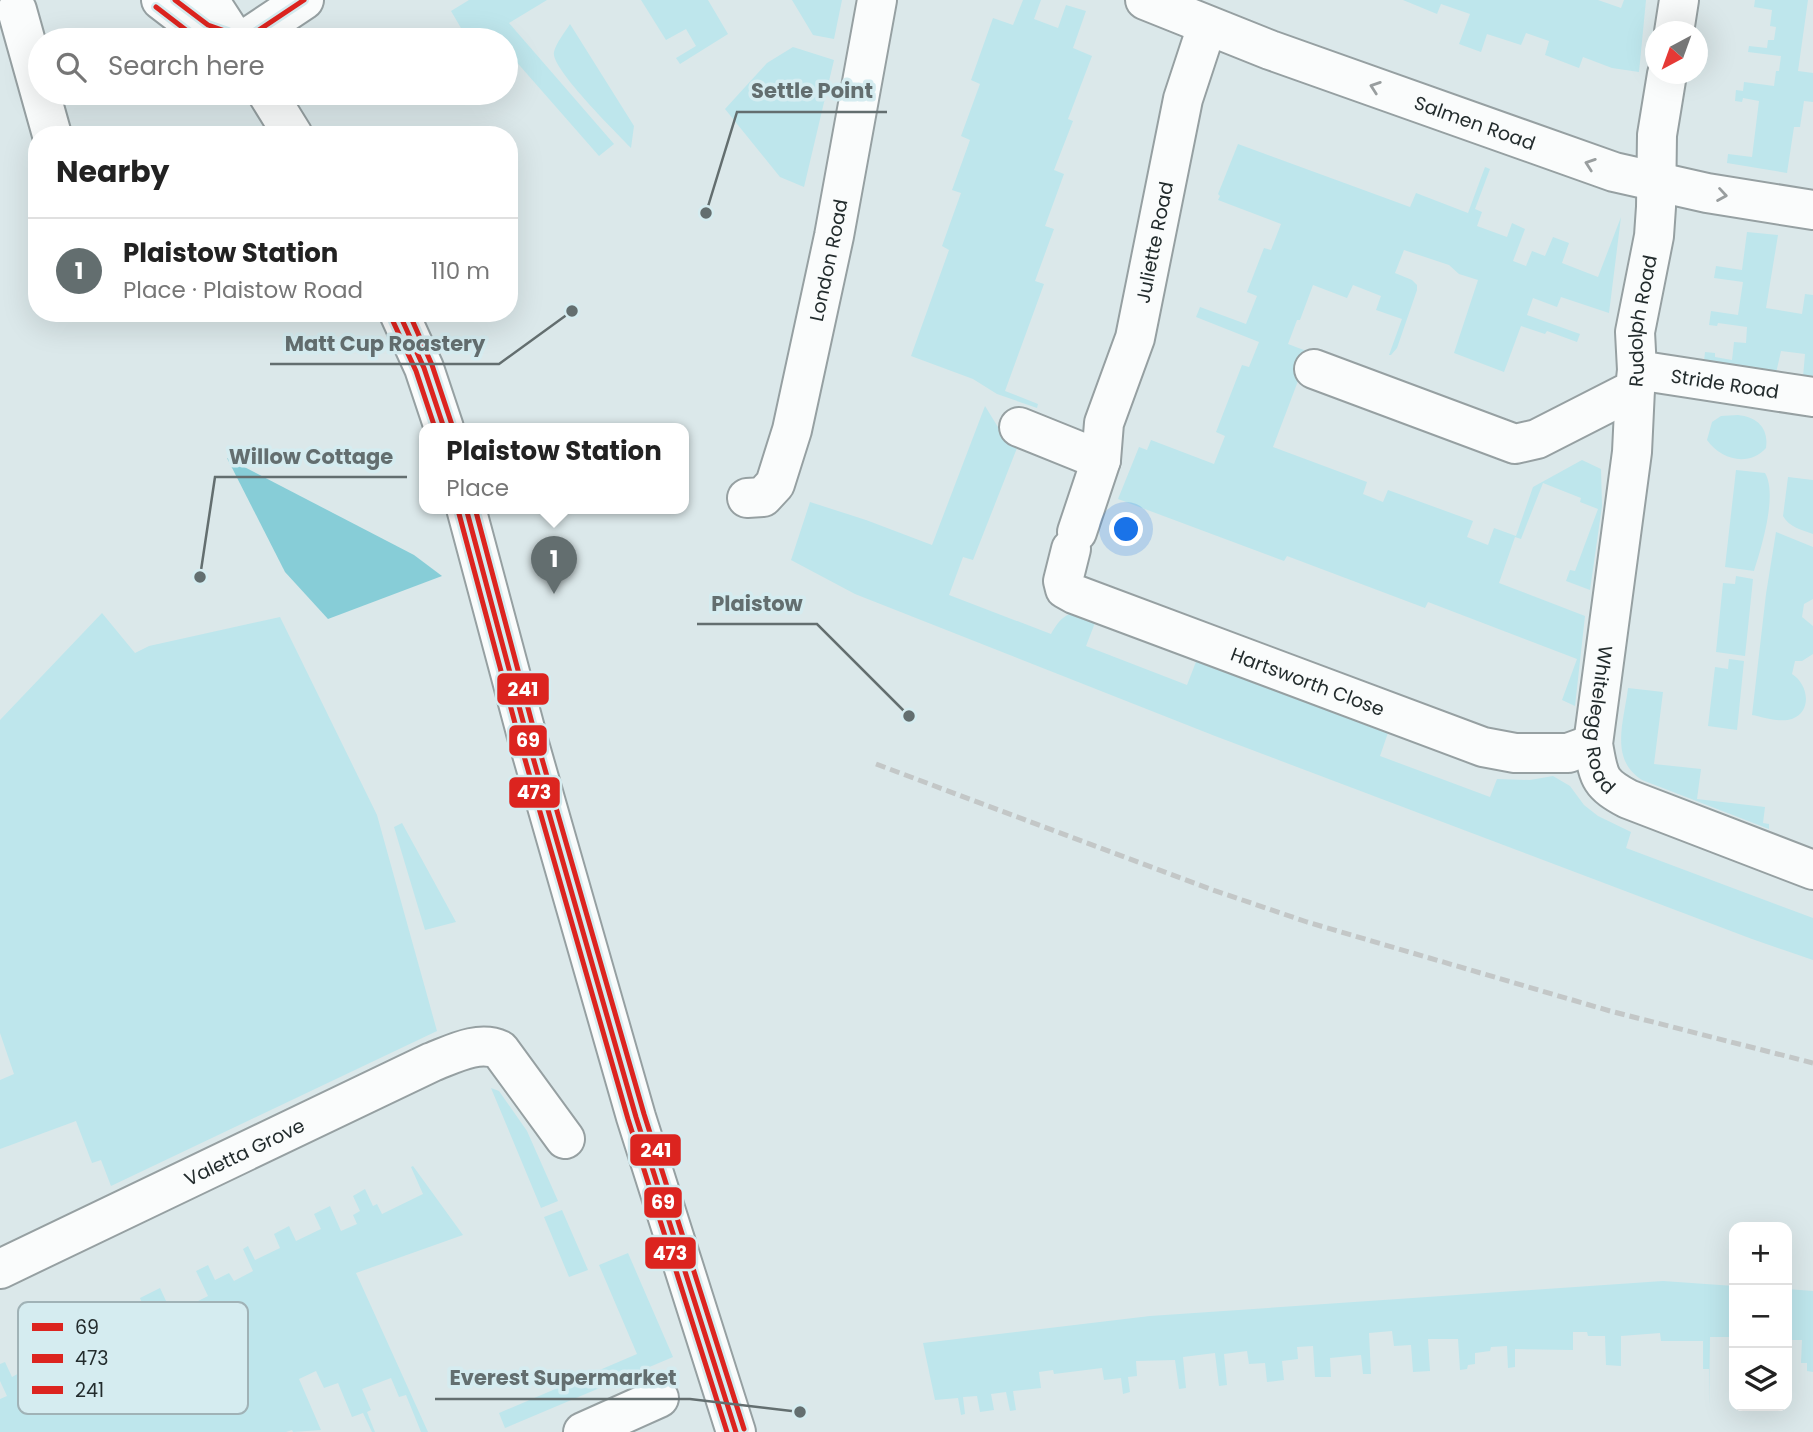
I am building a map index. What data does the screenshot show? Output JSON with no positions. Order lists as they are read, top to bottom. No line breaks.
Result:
{"streets":{"street":["Salmen Road","Juliette Road","London Road","Rudolph Road","Stride Road","Hartsworth Close","Whitelegg Road","Valetta Grove"]},"crossings":[["Salmen Road","Juliette Road"],["Salmen Road","Rudolph Road"],["Juliette Road","Hartsworth Close"],["Rudolph Road","Stride Road"],["Rudolph Road","Whitelegg Road"],["Stride Road","Whitelegg Road"],["Hartsworth Close","Whitelegg Road"]],"places":["Settle Point","Matt Cup Roastery","Willow Cottage","Plaistow","Everest Supermarket"],"lines":["transit line 69","transit line 241","transit line 473"],"legend":["69","473","241"],"north":"bottom left","page":{"search":"Search here","heading":"Nearby","list":[{"mark":"1","name":"Plaistow Station","note":"Place · Plaistow Road","value":"110 m"}],"popup":["Plaistow Station","Place"],"pins":"1","map_buttons":["+","−"]}}
